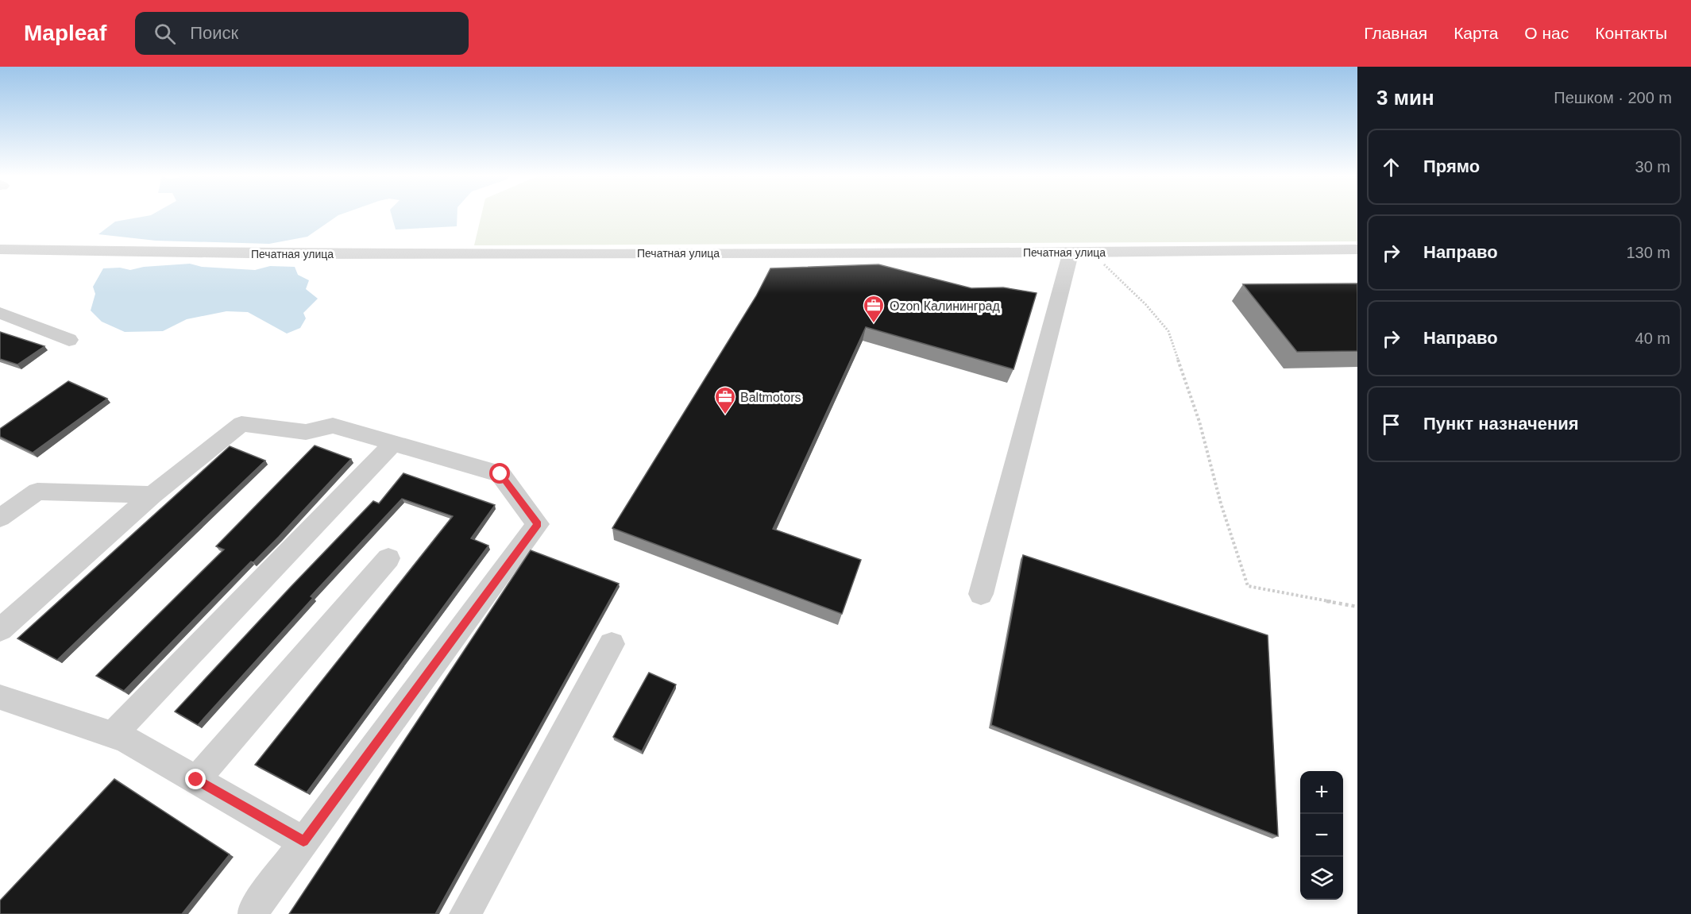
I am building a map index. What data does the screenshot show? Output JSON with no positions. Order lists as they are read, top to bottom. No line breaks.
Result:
{"streets":{"street":["Печатная улица"]},"places":{"office":["Ozon Калининград","Baltmotors"]},"page":{"header":"Mapleaf","search":"Поиск","nav":["Главная","Карта","О нас","Контакты"],"heading":["3 мин","Пешком · 200 m"],"list":[["Прямо","30 m"],["Направо","130 m"],["Направо","40 m"],"Пункт назначения"],"map_buttons":["+","−"]}}
